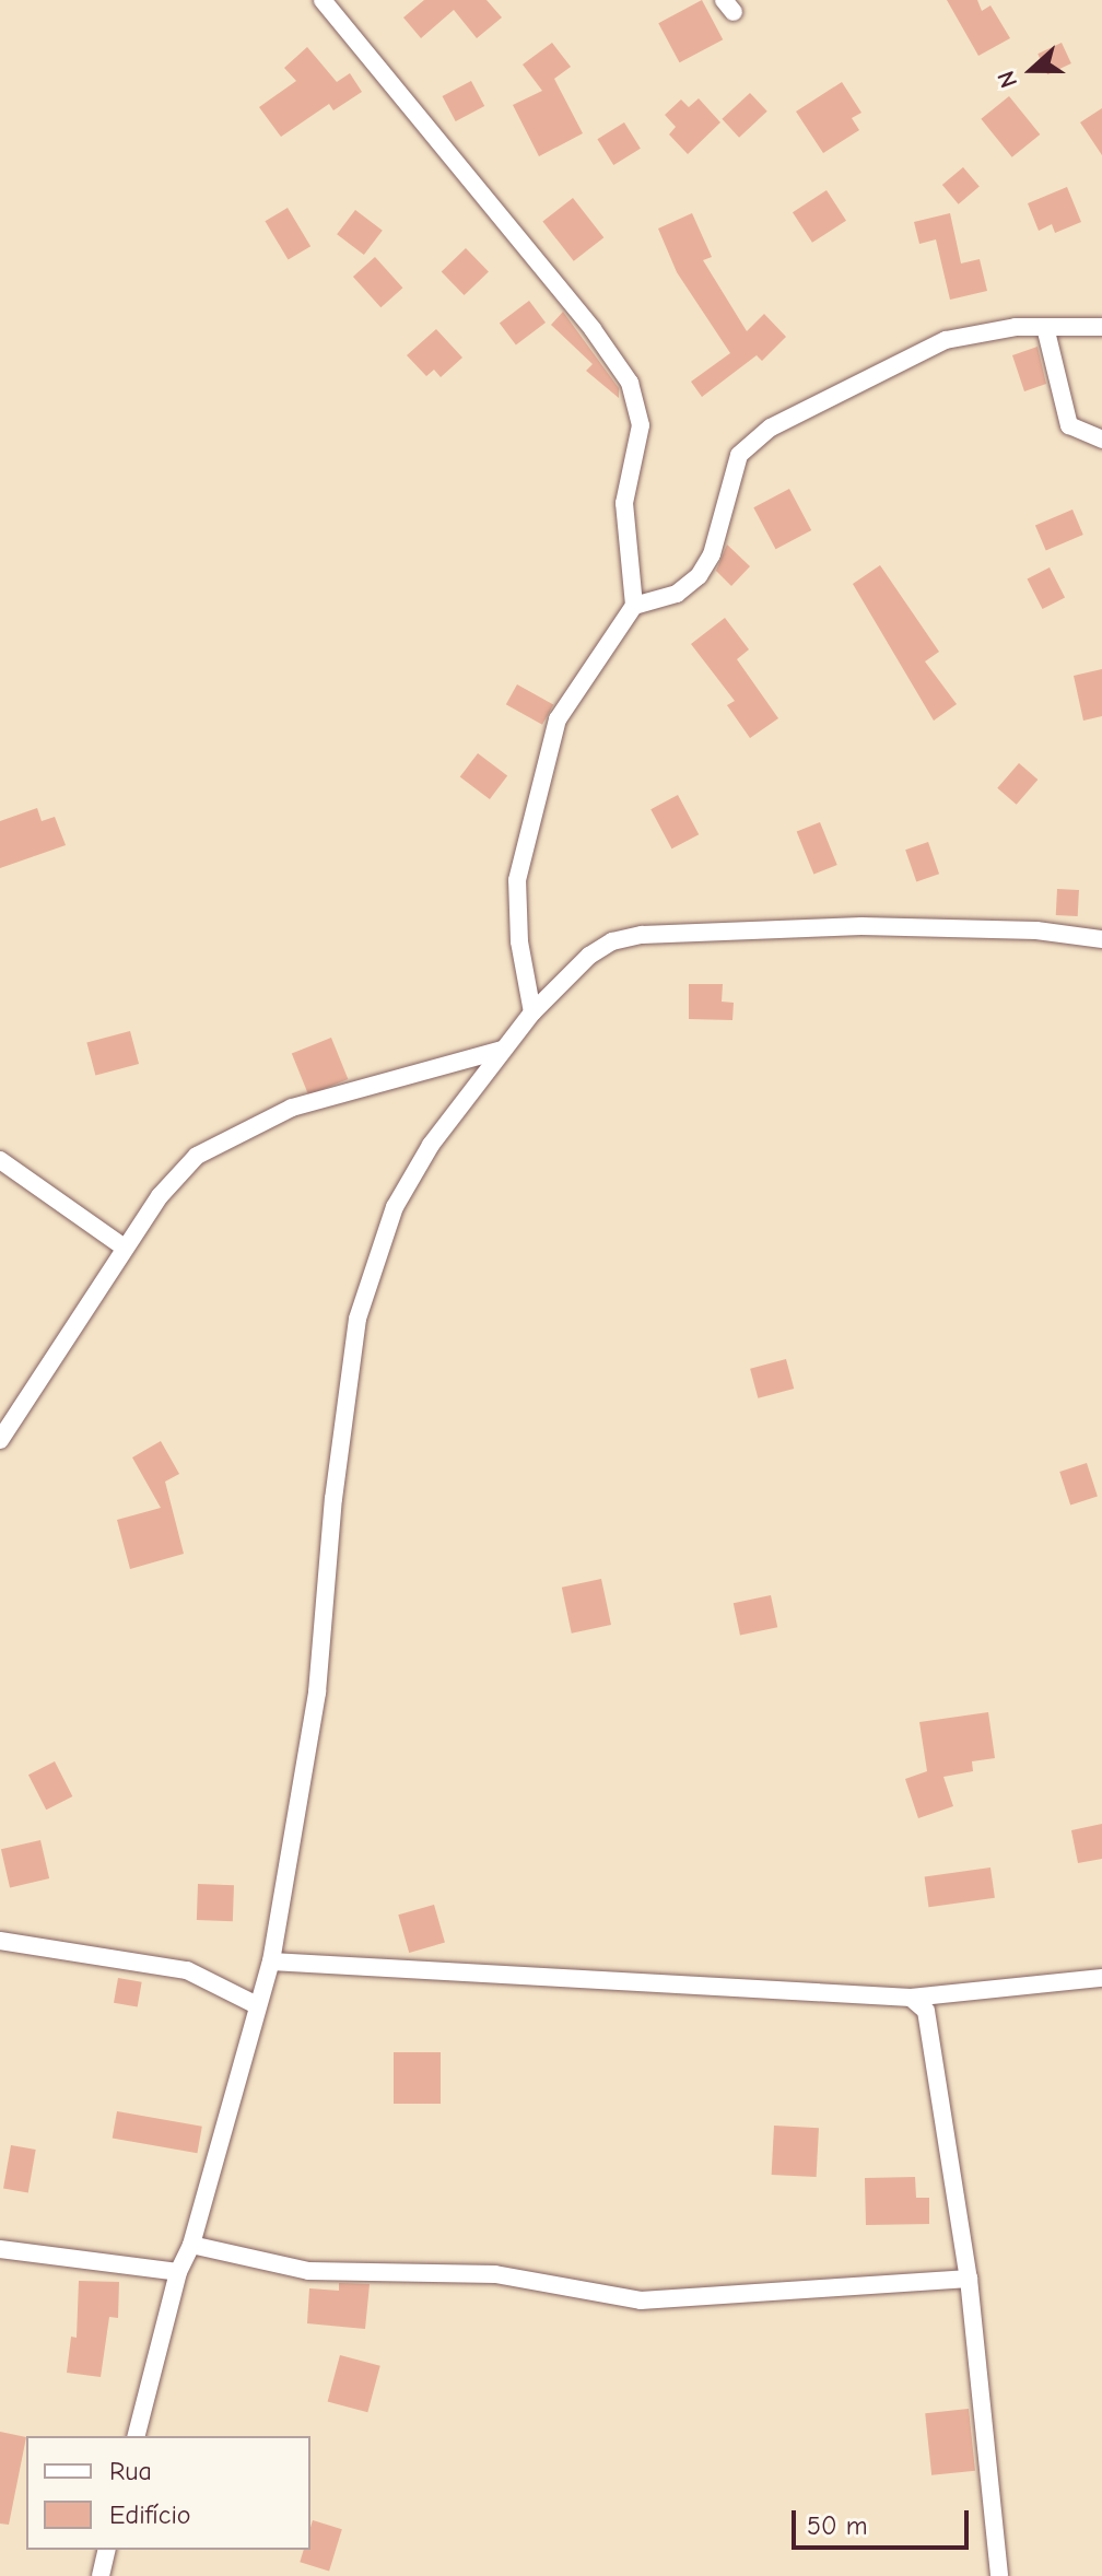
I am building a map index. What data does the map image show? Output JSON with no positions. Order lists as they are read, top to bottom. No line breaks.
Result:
{"legend":["Rua","Edifício"],"scale_bar":"50 m","north":"left"}
